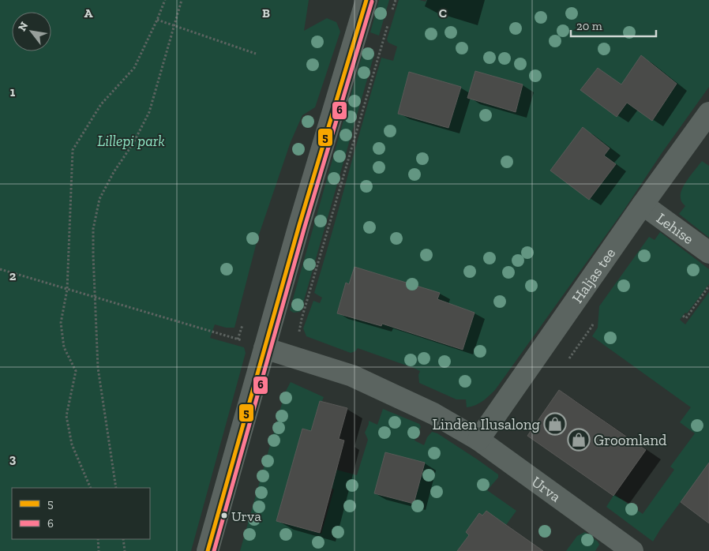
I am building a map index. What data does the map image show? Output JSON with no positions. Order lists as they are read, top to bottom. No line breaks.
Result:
{"streets":{"street":["Lehise","Haljas tee","Urva"]},"crossings":[["Lehise","Haljas tee"],["Haljas tee","Urva"]],"parks":["Lillepi park"],"places":{"shop":["Linden Ilusalong","Groomland"],"other":["Urva"]},"lines":["transit line 5","transit line 6"],"legend":["5","6"],"scale_bar":"20 m","north":"top left","grid":{"columns":["A","B","C"],"rows":["1","2","3"]}}
